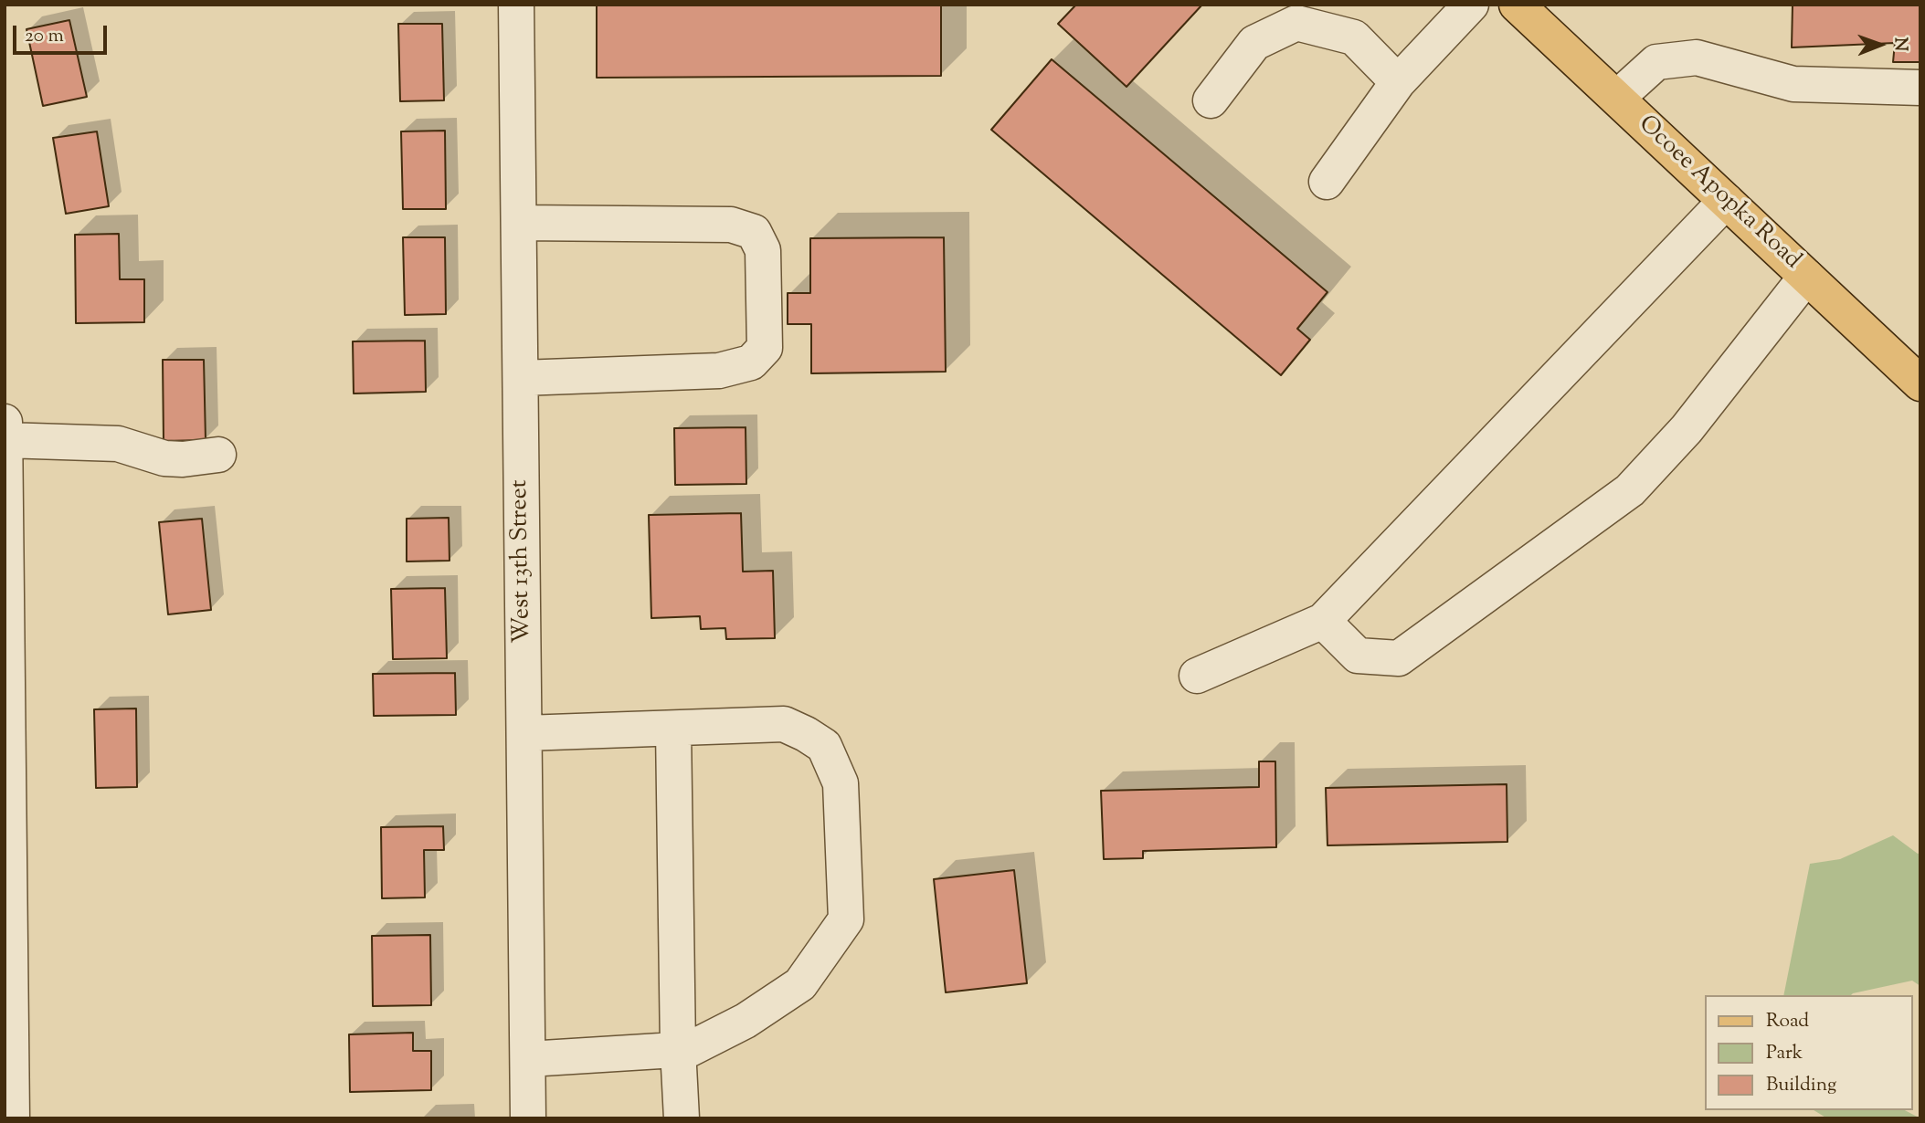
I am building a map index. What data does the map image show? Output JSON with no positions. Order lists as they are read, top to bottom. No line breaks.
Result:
{"streets":{"main road":["Ocoee Apopka Road"],"street":["West 13th Street"]},"legend":["Road","Park","Building"],"scale_bar":"20 m","north":"right"}
